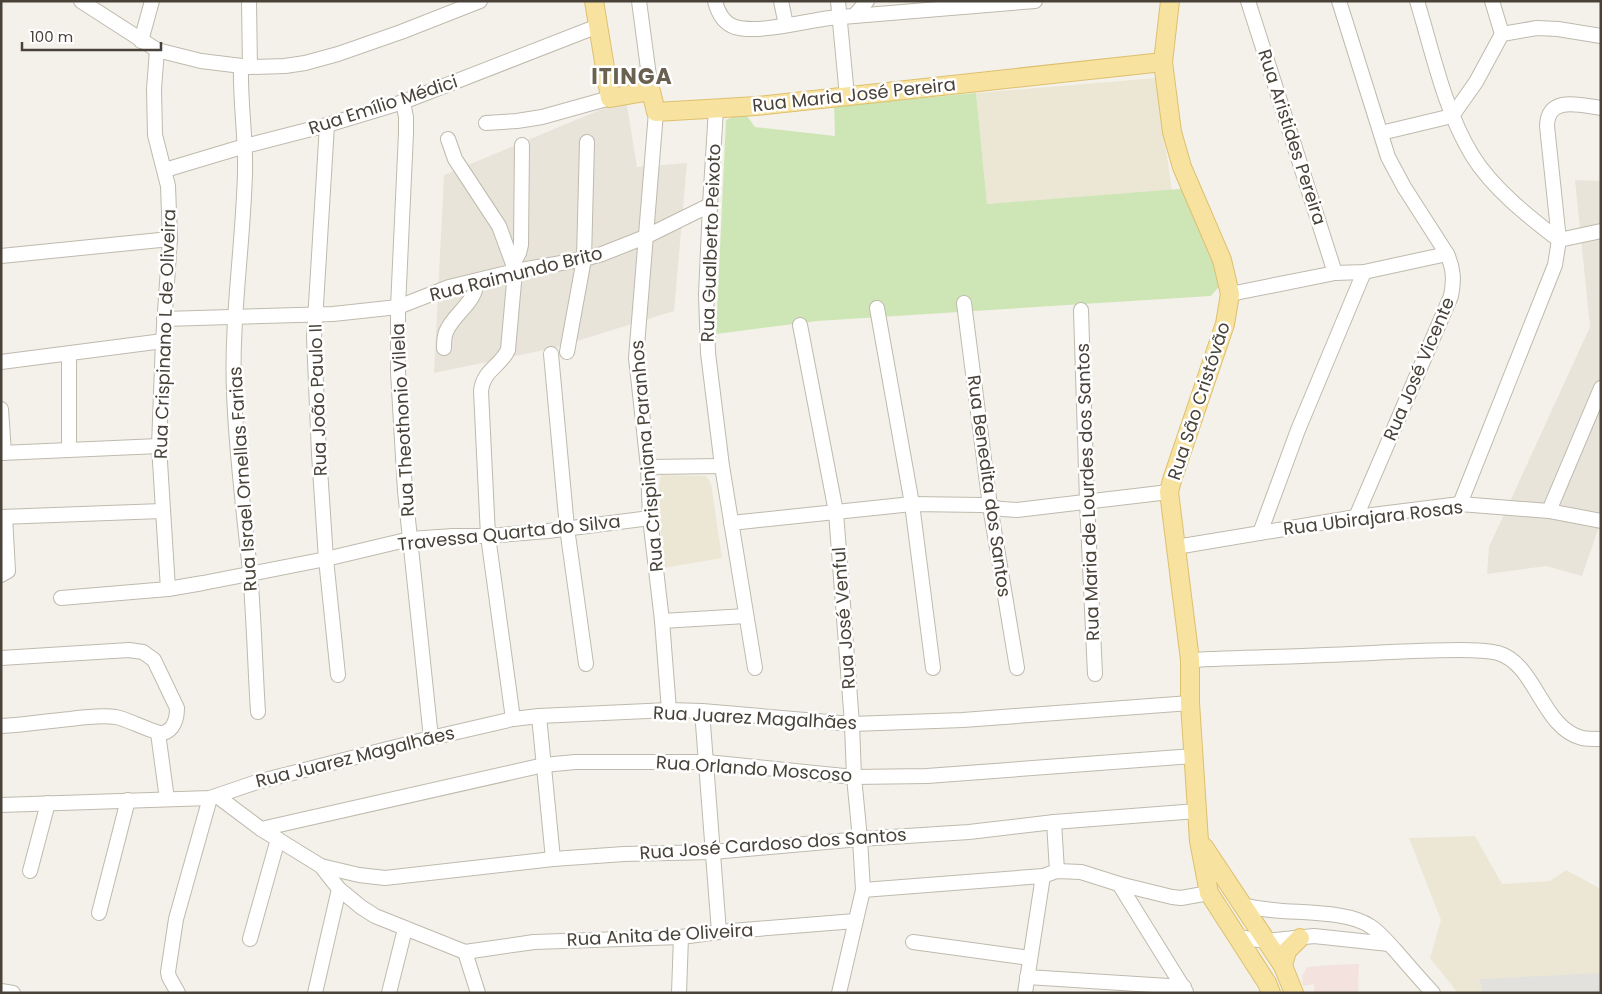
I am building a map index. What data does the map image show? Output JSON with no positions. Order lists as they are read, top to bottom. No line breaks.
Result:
{"streets":{"main road":["Rua Maria José Pereira","Rua São Cristóvão"],"street":["Rua Emílio Médici","Rua Aristides Pereira","Rua Gualberto Peixoto","Rua Raimundo Brito","Rua Crispinano L de Oliveira","Rua José Vicente","Rua João Paulo II","Rua Theothonio Vilela","Rua Crispiniana Paranhos","Rua Israel Ornellas Farias","Rua Benedita dos Santos","Rua Maria de Lourdes dos Santos","Rua Ubirajara Rosas","Travessa Quarta do Silva","Rua José Venful","Rua Juarez Magalhães","Rua Orlando Moscoso","Rua José Cardoso dos Santos","Rua Anita de Oliveira"]},"crossings":[["Rua Maria José Pereira","Rua Gualberto Peixoto"],["Rua Maria José Pereira","Rua São Cristóvão"],["Rua Maria José Pereira","Rua Crispiniana Paranhos"],["Rua Emílio Médici","Rua Crispinano L de Oliveira"],["Rua Emílio Médici","Rua João Paulo II"],["Rua Emílio Médici","Rua Theothonio Vilela"],["Rua Emílio Médici","Rua Israel Ornellas Farias"],["Rua Gualberto Peixoto","Rua Raimundo Brito"],["Rua Raimundo Brito","Rua Crispinano L de Oliveira"],["Rua Raimundo Brito","Rua João Paulo II"],["Rua Raimundo Brito","Rua Theothonio Vilela"],["Rua Raimundo Brito","Rua Crispiniana Paranhos"],["Rua Raimundo Brito","Rua Israel Ornellas Farias"],["Rua Crispinano L de Oliveira","Travessa Quarta do Silva"],["Rua José Vicente","Rua Ubirajara Rosas"],["Rua João Paulo II","Travessa Quarta do Silva"],["Rua São Cristóvão","Rua Ubirajara Rosas"],["Rua São Cristóvão","Rua Juarez Magalhães"],["Rua São Cristóvão","Rua Orlando Moscoso"],["Rua São Cristóvão","Rua José Cardoso dos Santos"],["Rua Theothonio Vilela","Travessa Quarta do Silva"],["Rua Theothonio Vilela","Rua Juarez Magalhães"],["Rua Crispiniana Paranhos","Travessa Quarta do Silva"],["Rua Crispiniana Paranhos","Rua Juarez Magalhães"],["Rua Israel Ornellas Farias","Travessa Quarta do Silva"],["Rua José Venful","Rua Juarez Magalhães"],["Rua José Venful","Rua Orlando Moscoso"],["Rua José Venful","Rua José Cardoso dos Santos"],["Rua José Venful","Rua Anita de Oliveira"]],"districts":["ITINGA"],"scale_bar":"100 m"}
